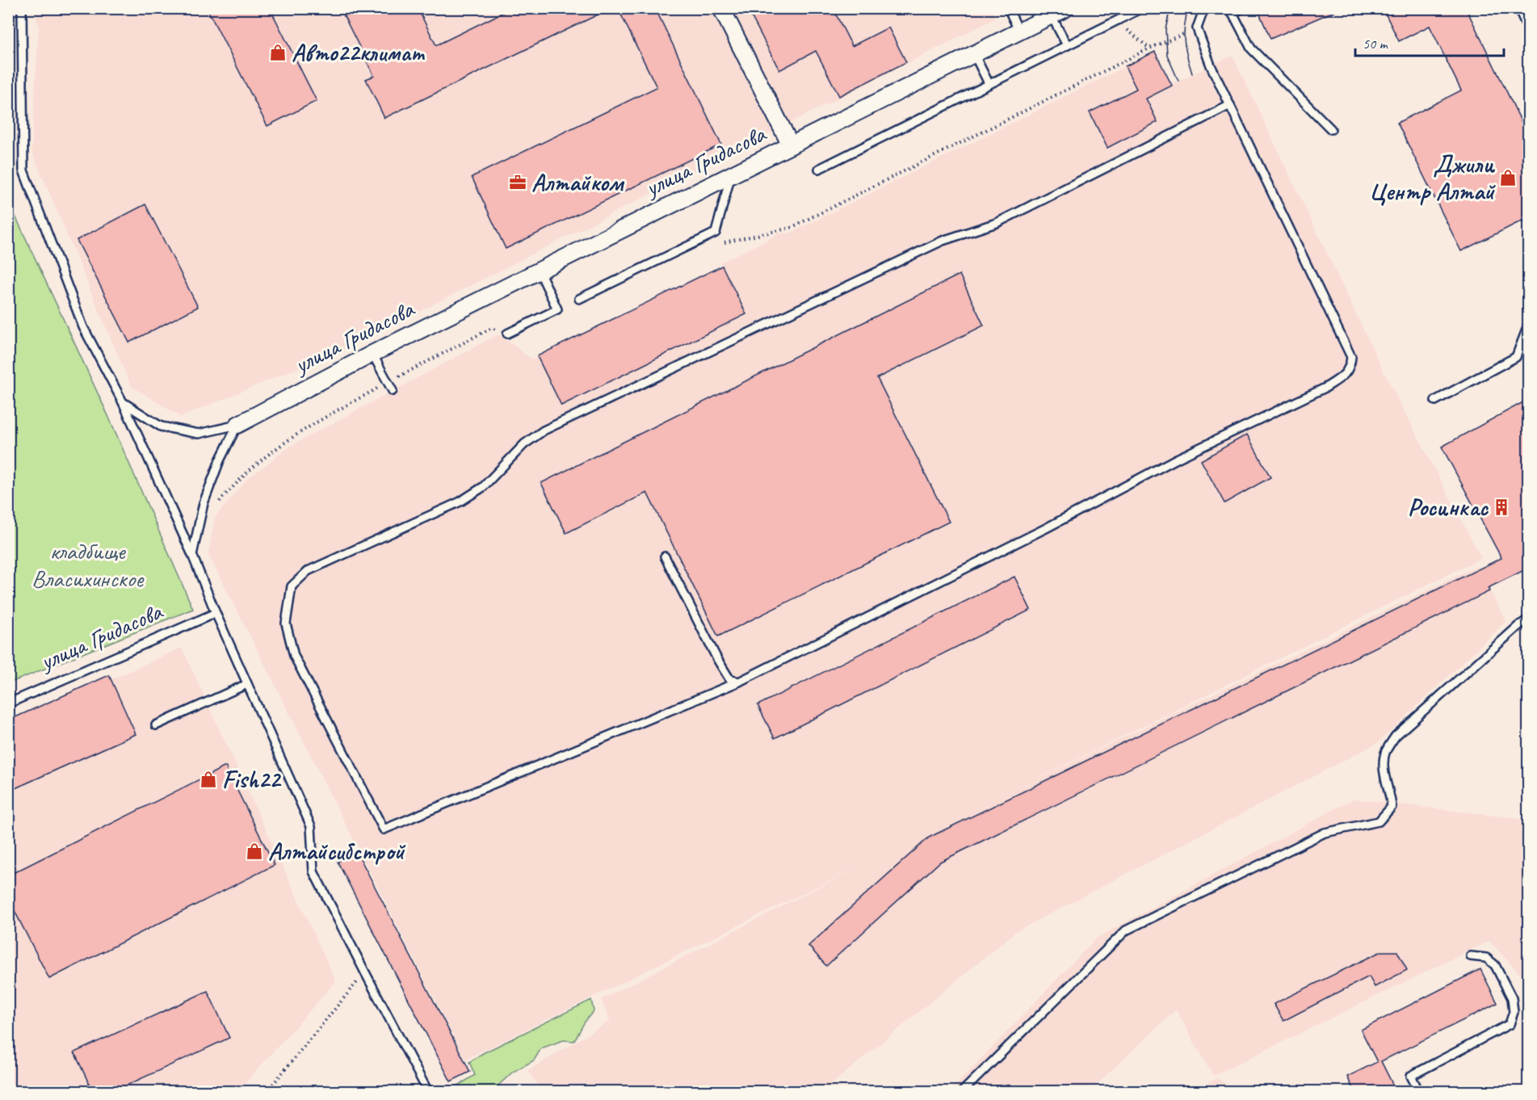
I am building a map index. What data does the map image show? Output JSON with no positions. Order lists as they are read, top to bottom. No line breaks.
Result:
{"streets":{"street":["улица Гридасова"]},"parks":["кладбище Власихинское"],"places":{"shop":["Авто22климат","Джили Центр Алтай","Fish22","Алтайсибстрой"],"office":["Алтайком"],"building":["Росинкас"]},"scale_bar":"50 m"}
